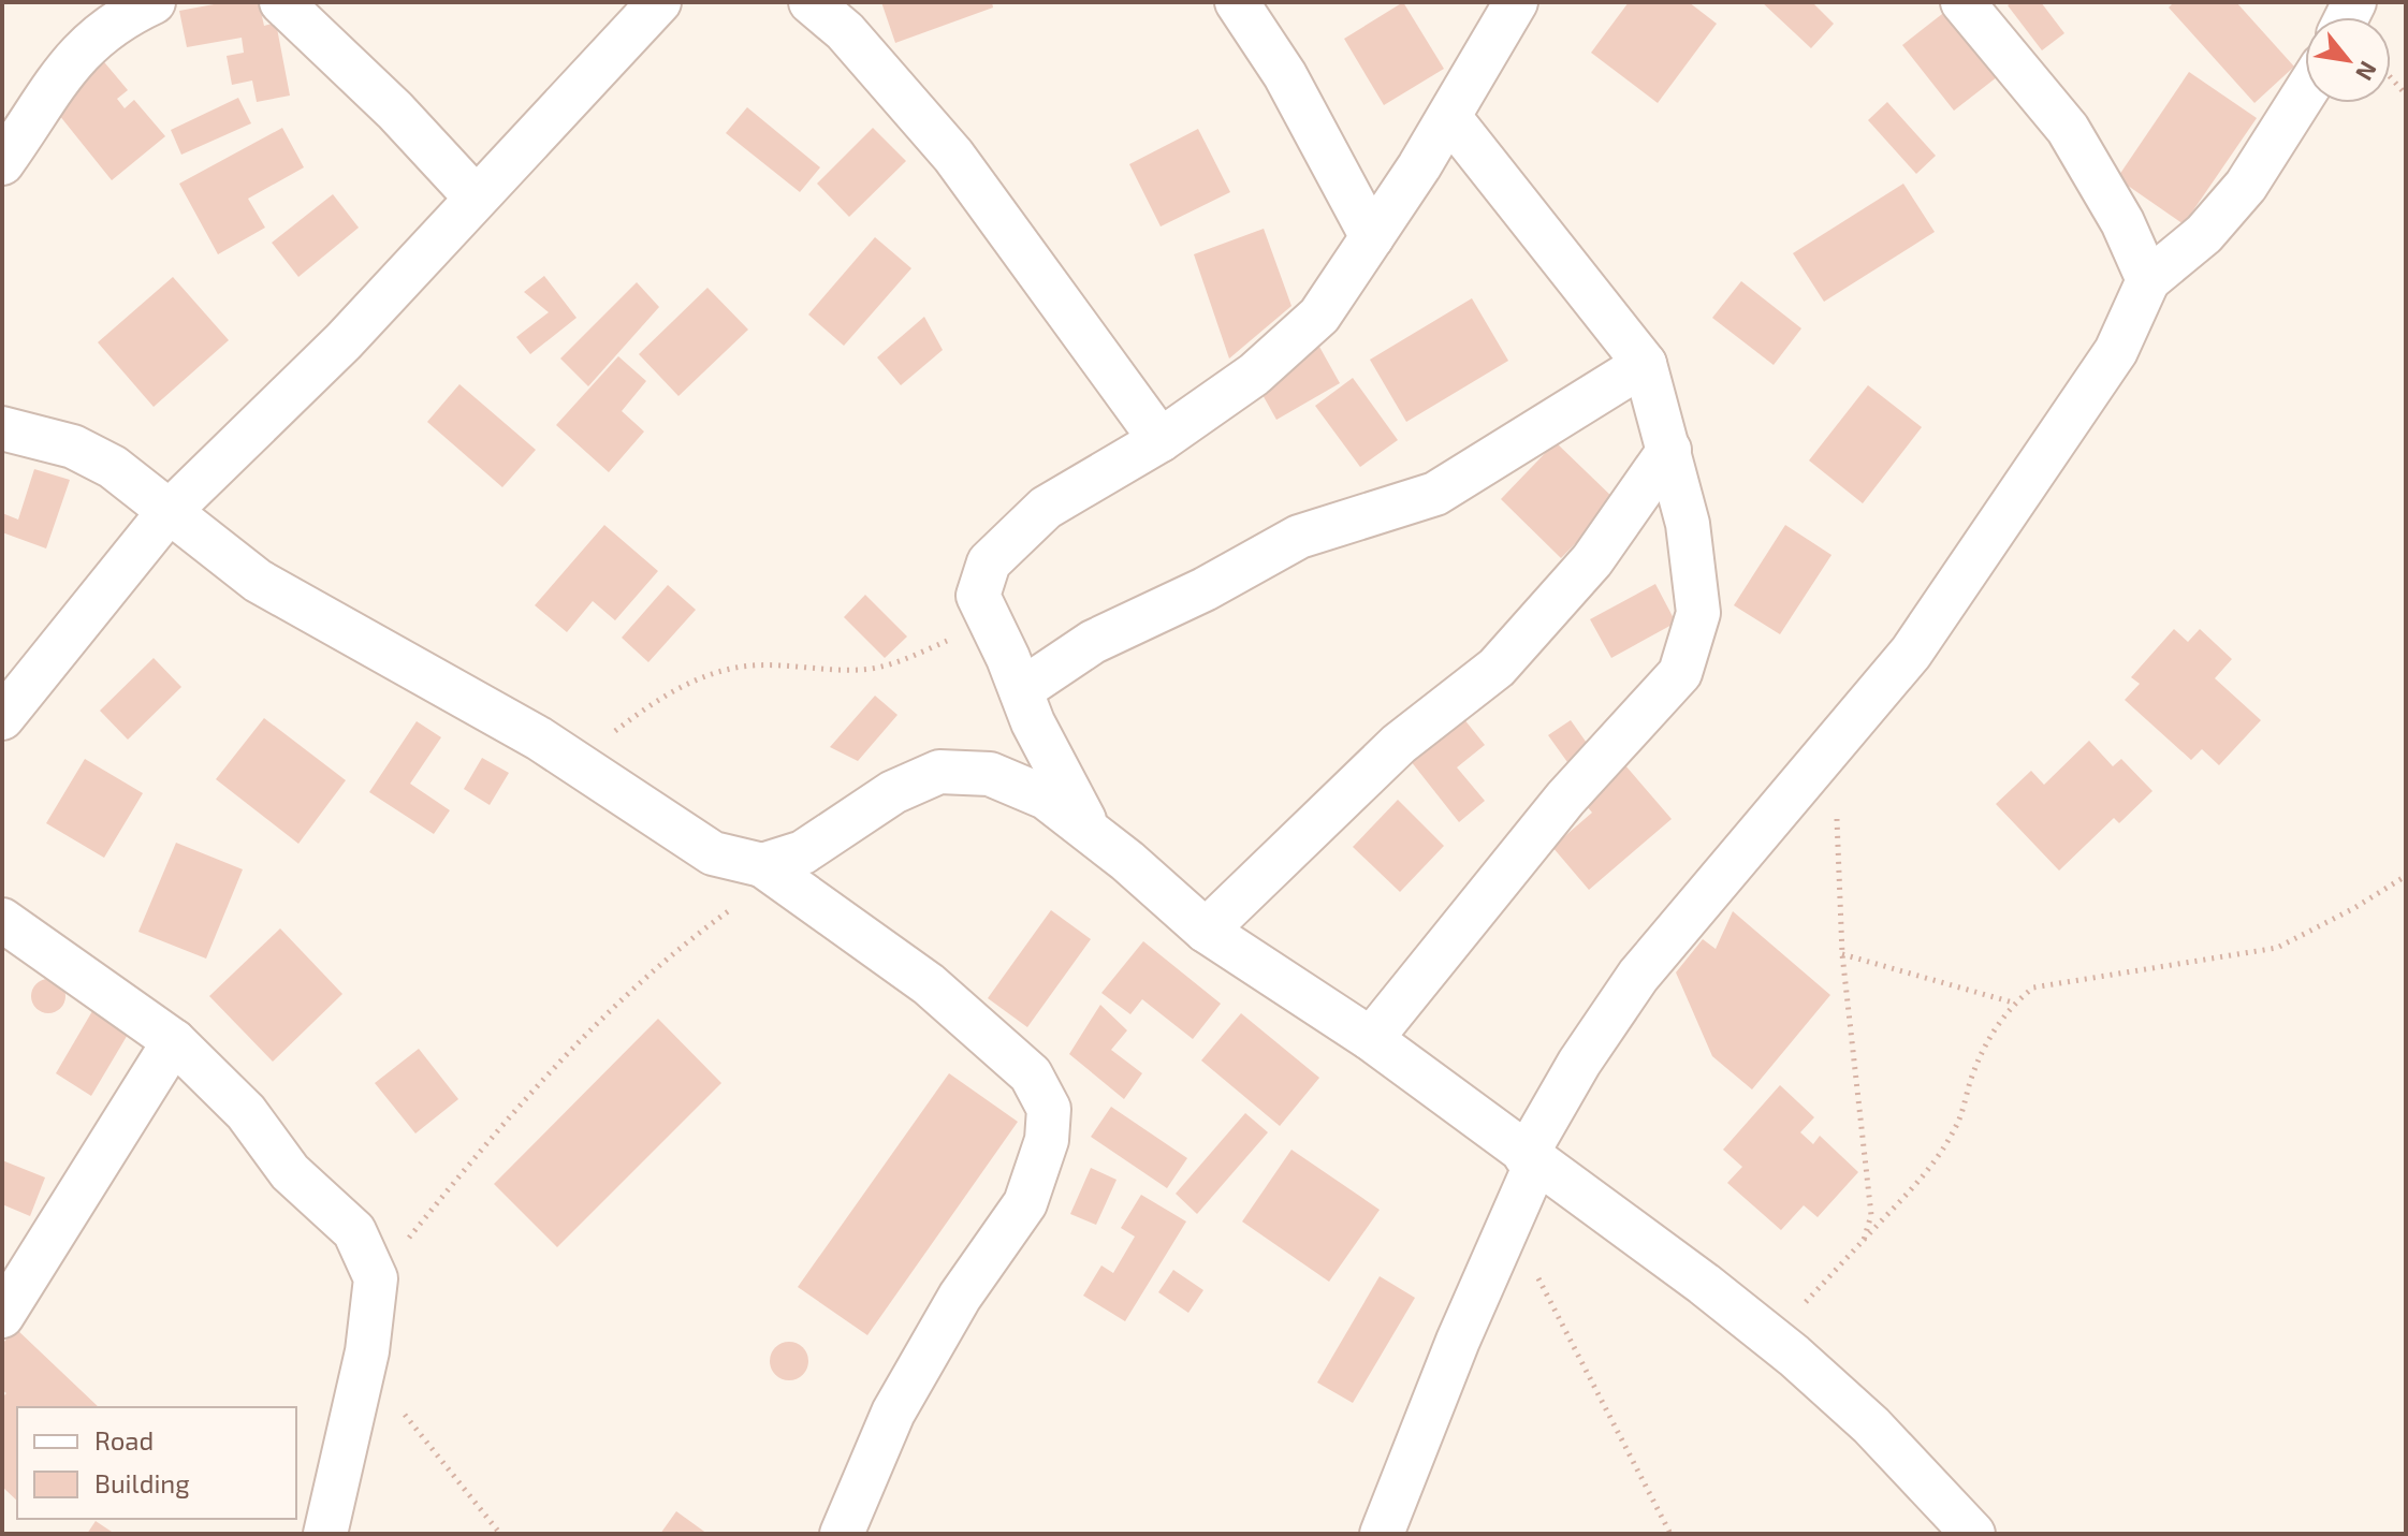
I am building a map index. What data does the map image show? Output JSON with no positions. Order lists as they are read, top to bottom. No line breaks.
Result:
{"legend":["Road","Building"],"north":"bottom right"}
